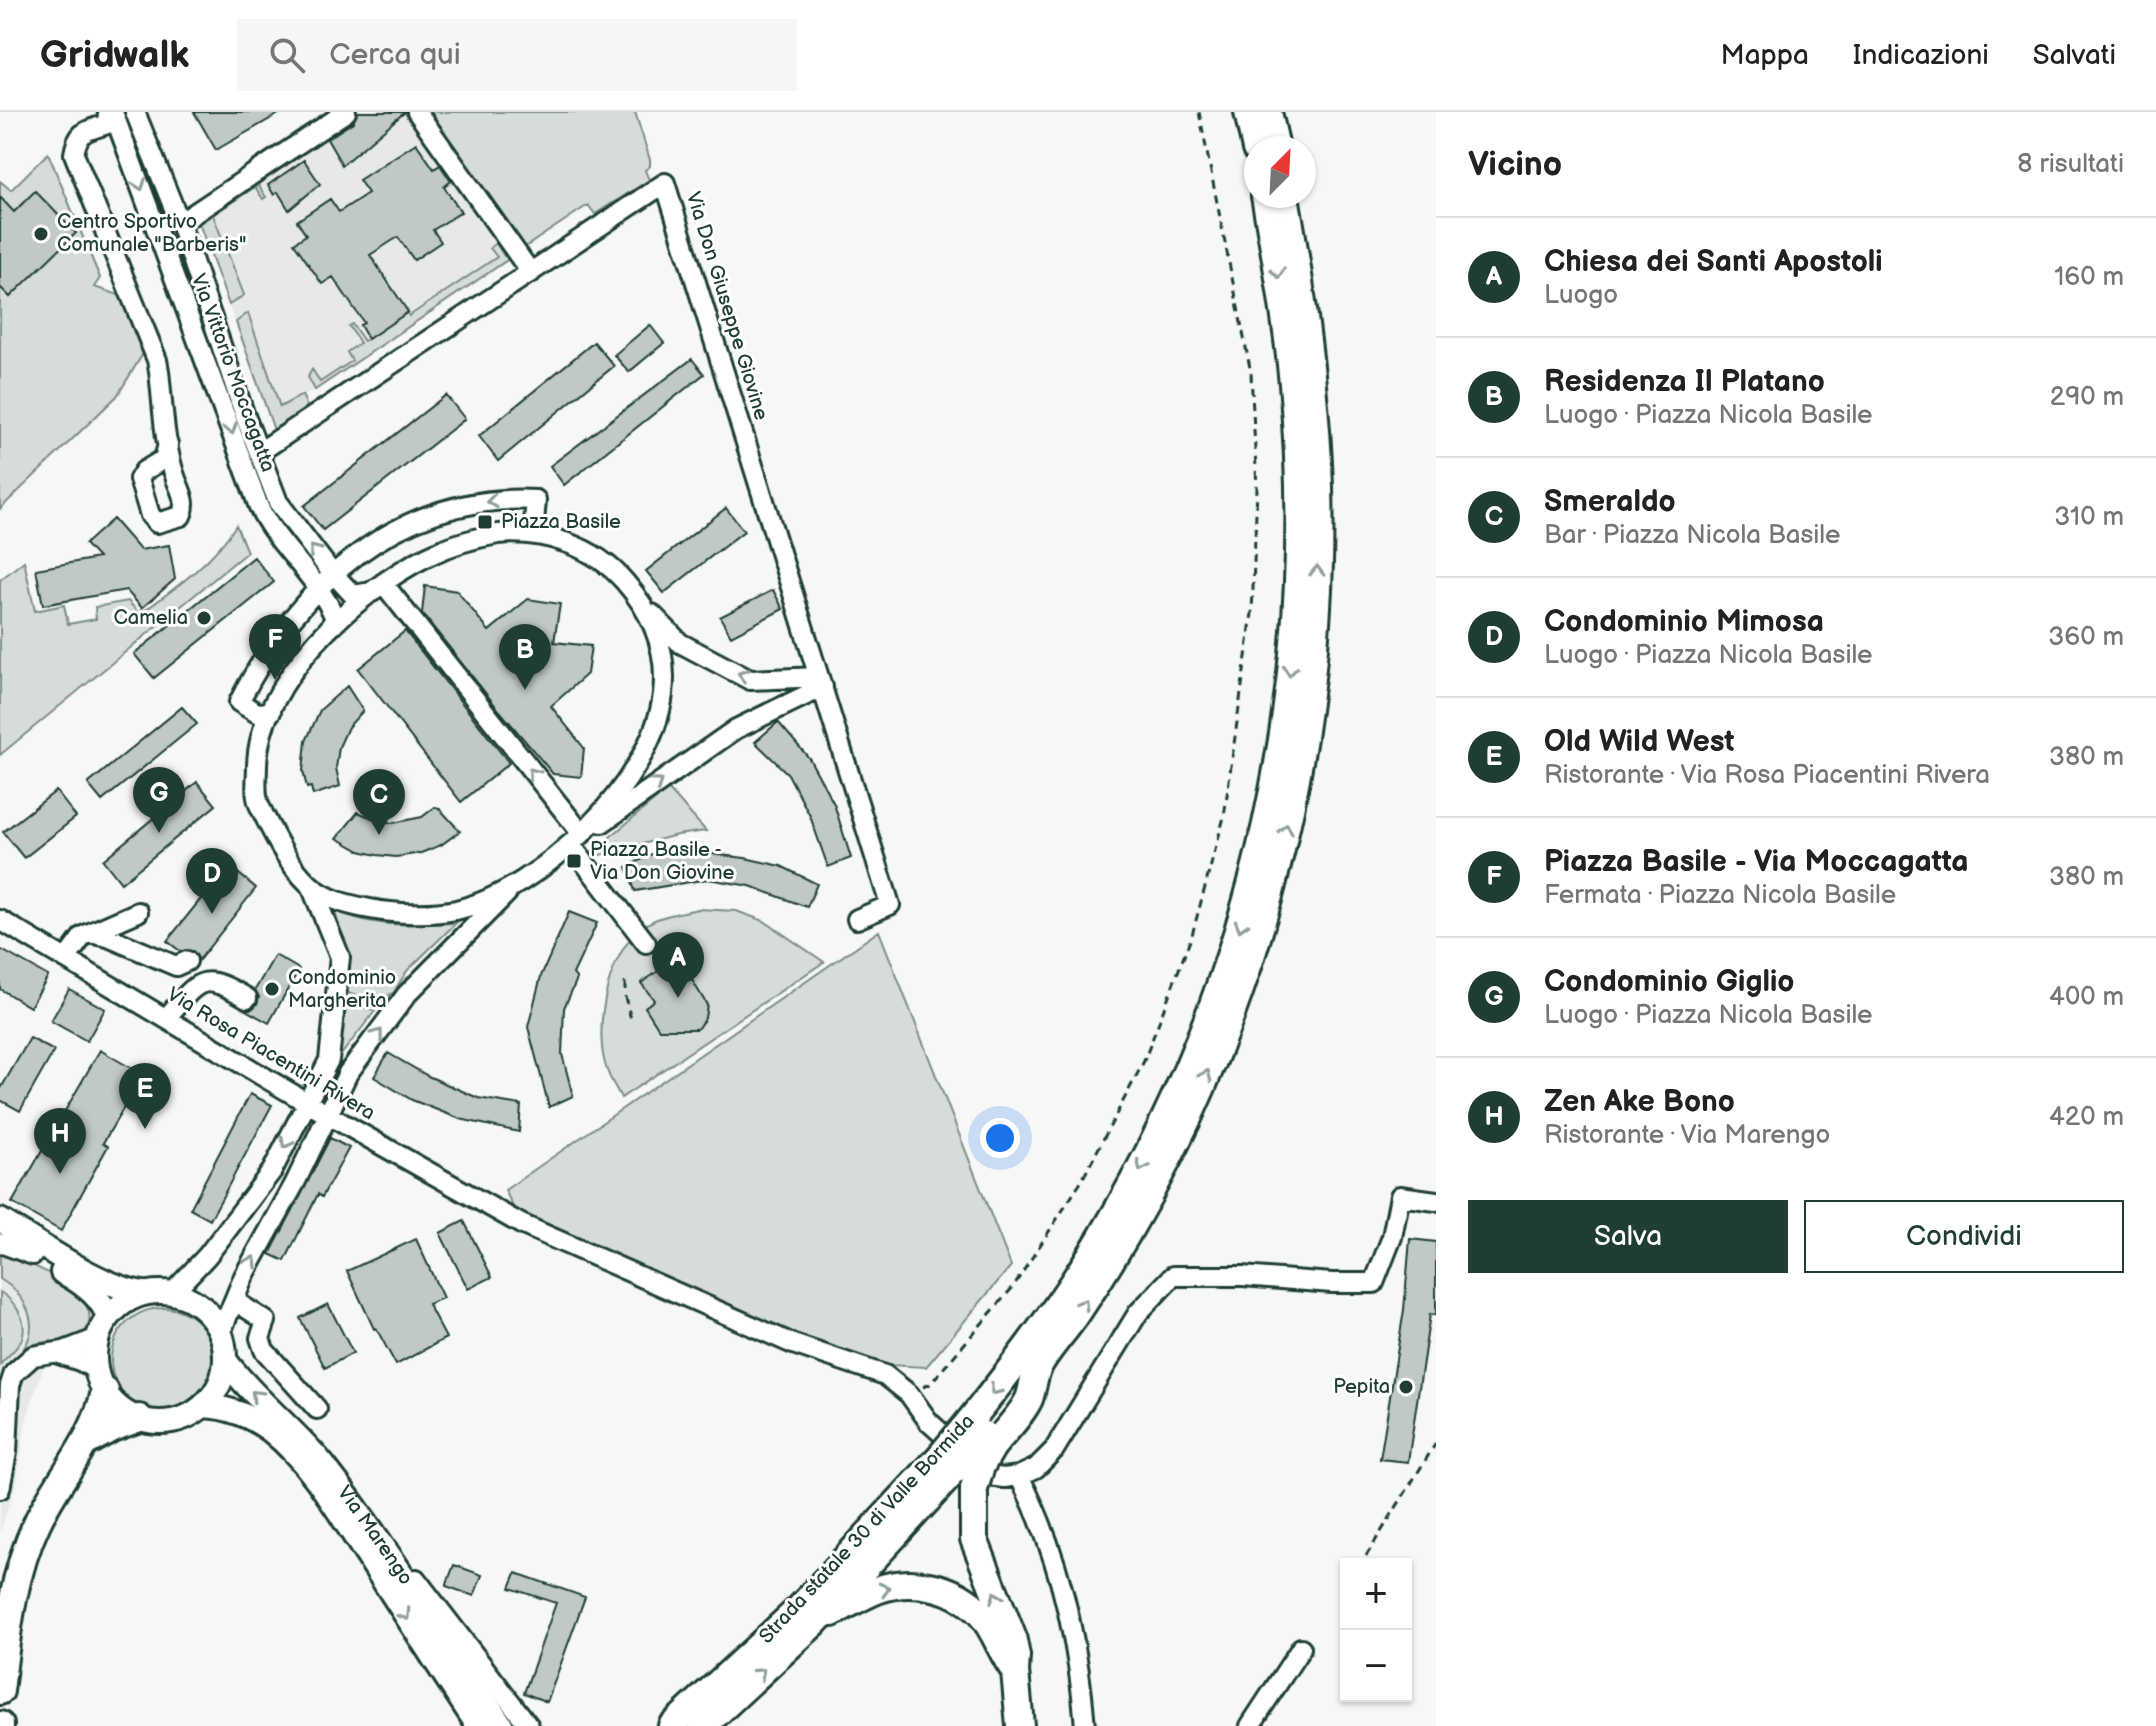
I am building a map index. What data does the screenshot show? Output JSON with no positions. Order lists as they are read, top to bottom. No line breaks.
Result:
{"streets":{"highway":["Strada statale 30 di Valle Bormida"],"main road":["Via Marengo"],"street":["Via Don Giuseppe Giovine","Via Vittorio Moccagatta","Via Rosa Piacentini Rivera"]},"crossings":[["Via Don Giuseppe Giovine","Via Vittorio Moccagatta"]],"places":{"other":["Centro Sportivo Comunale \"Barberis\"","Camelia","Condominio Margherita","Pepita"],"transit":["Piazza Basile","Piazza Basile - Via Don Giovine"]},"north":"top right","page":{"header":"Gridwalk","search":"Cerca qui","nav":["Mappa","Indicazioni","Salvati"],"heading":["Vicino","8 risultati"],"list":[{"mark":"A","name":"Chiesa dei Santi Apostoli","note":"Luogo","value":"160 m"},{"mark":"B","name":"Residenza Il Platano","note":"Luogo · Piazza Nicola Basile","value":"290 m"},{"mark":"C","name":"Smeraldo","note":"Bar · Piazza Nicola Basile","value":"310 m"},{"mark":"D","name":"Condominio Mimosa","note":"Luogo · Piazza Nicola Basile","value":"360 m"},{"mark":"E","name":"Old Wild West","note":"Ristorante · Via Rosa Piacentini Rivera","value":"380 m"},{"mark":"F","name":"Piazza Basile - Via Moccagatta","note":"Fermata · Piazza Nicola Basile","value":"380 m"},{"mark":"G","name":"Condominio Giglio","note":"Luogo · Piazza Nicola Basile","value":"400 m"},{"mark":"H","name":"Zen Ake Bono","note":"Ristorante · Via Marengo","value":"420 m"}],"pins":["F","B","G","C","D","A","E","H"],"buttons":["Salva","Condividi"],"map_buttons":["+","−"]}}
